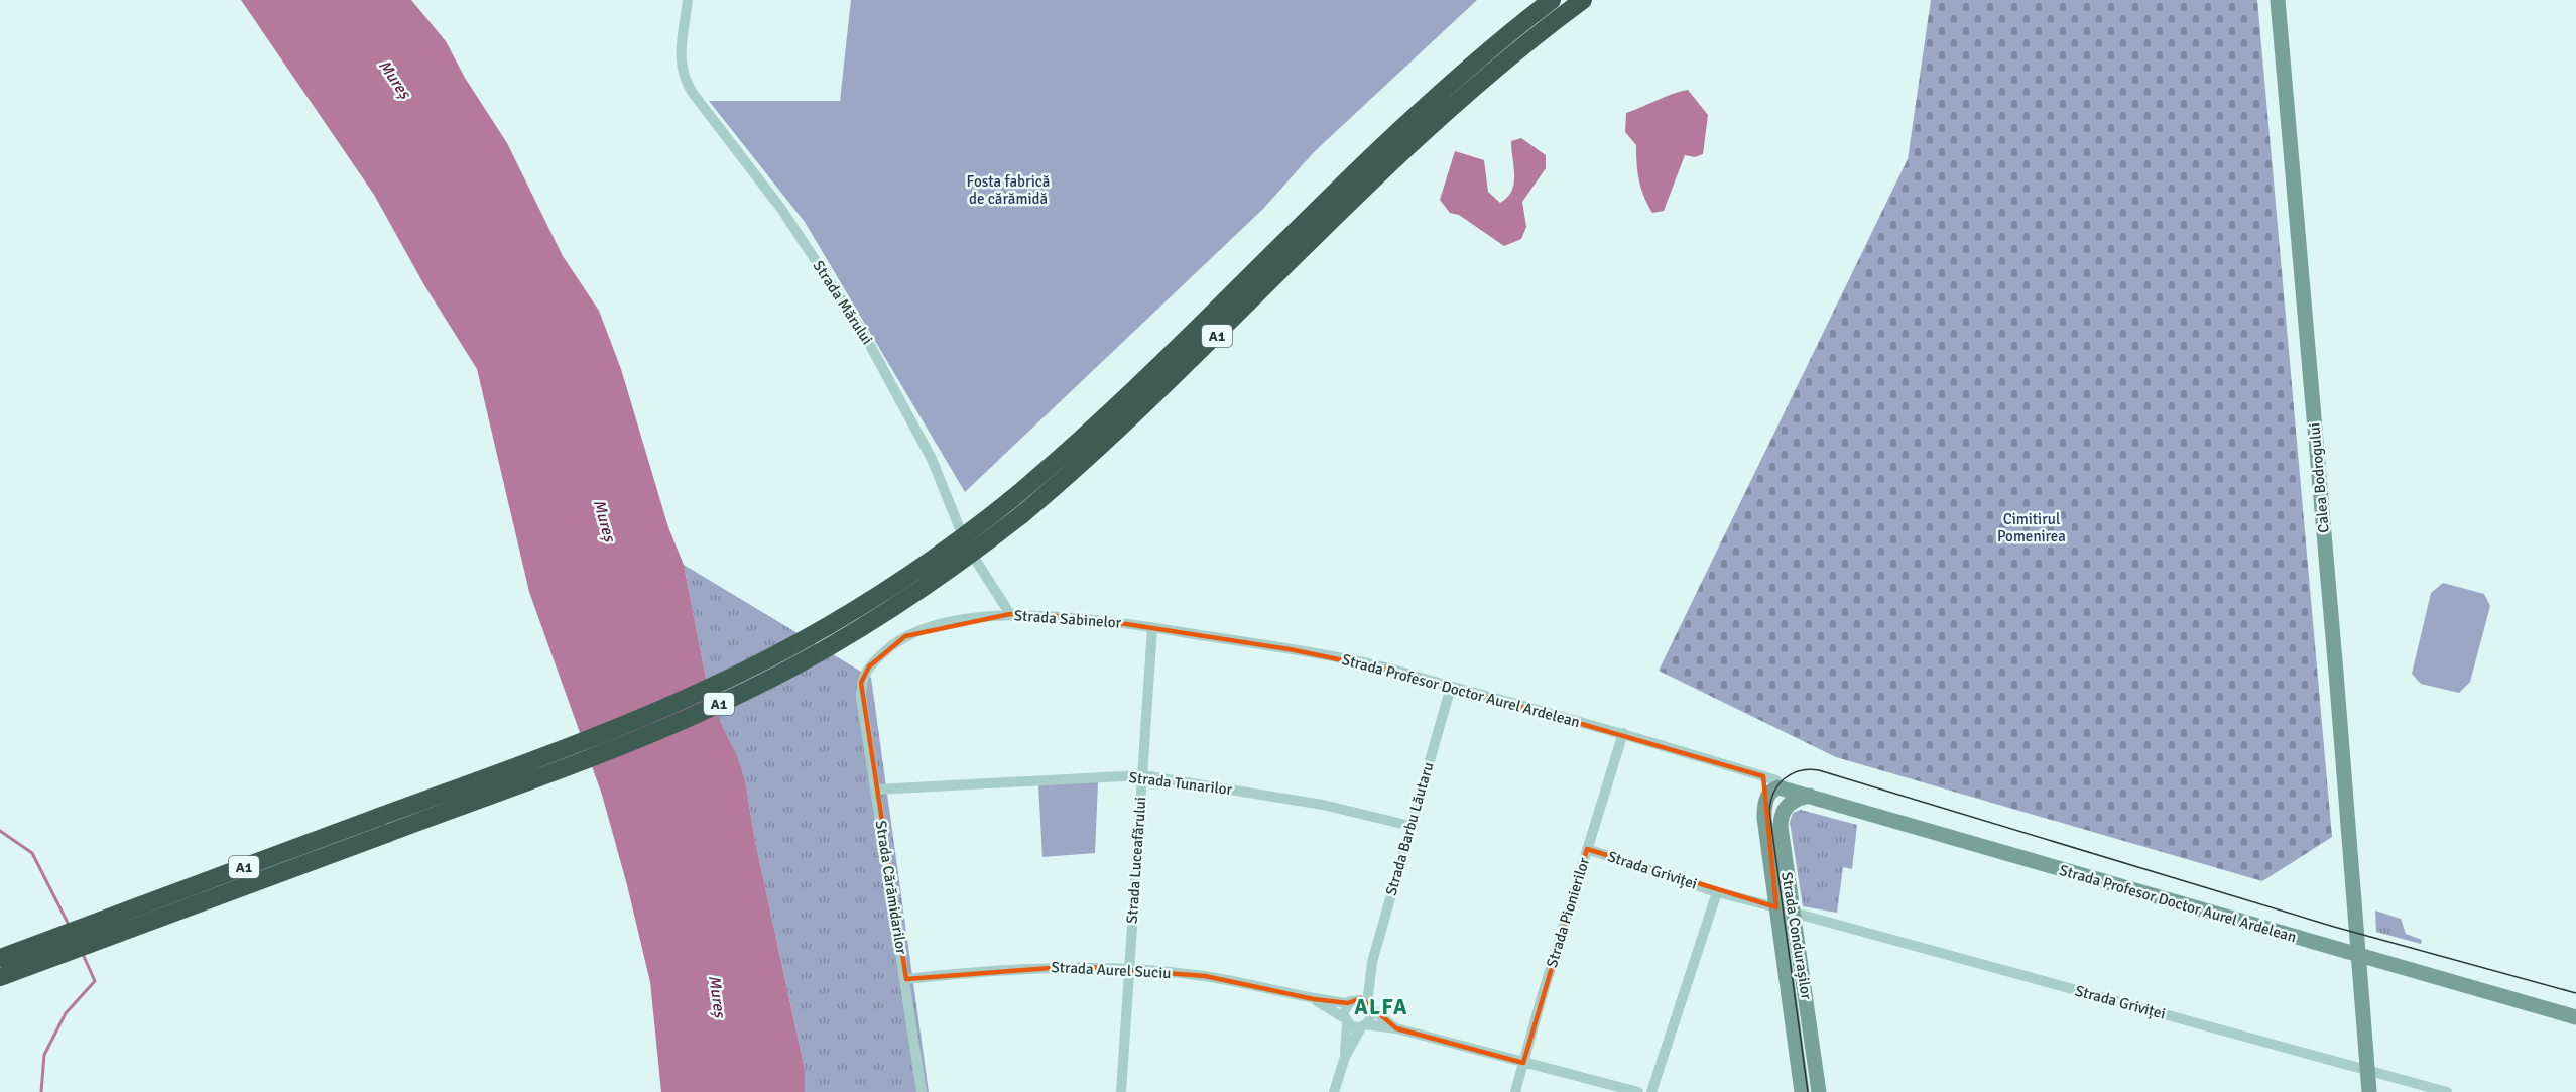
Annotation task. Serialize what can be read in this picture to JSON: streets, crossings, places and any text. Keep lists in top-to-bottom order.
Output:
{
  "streets": {
    "highway": ["A1"],
    "main road": ["Calea Bodrogului", "Strada Profesor Doctor Aurel Ardelean", "Strada Condurașilor"],
    "street": [
      "Strada Mărului",
      "Strada Sabinelor",
      "Strada Tunarilor",
      "Strada Barbu Lăutaru",
      "Strada Luceafărului",
      "Strada Griviței",
      "Strada Cărămidarilor",
      "Strada Pionierilor",
      "Strada Aurel Suciu"
    ]
  },
  "crossings": [
    ["Strada Mărului", "Strada Sabinelor"],
    ["Calea Bodrogului", "Strada Profesor Doctor Aurel Ardelean"],
    ["Calea Bodrogului", "Strada Griviței"],
    ["Strada Sabinelor", "Strada Profesor Doctor Aurel Ardelean"],
    ["Strada Sabinelor", "Strada Luceafărului"],
    ["Strada Sabinelor", "Strada Cărămidarilor"],
    ["Strada Profesor Doctor Aurel Ardelean", "Strada Barbu Lăutaru"],
    ["Strada Profesor Doctor Aurel Ardelean", "Strada Luceafărului"],
    ["Strada Profesor Doctor Aurel Ardelean", "Strada Pionierilor"],
    ["Strada Profesor Doctor Aurel Ardelean", "Strada Condurașilor"],
    ["Strada Tunarilor", "Strada Barbu Lăutaru"],
    ["Strada Tunarilor", "Strada Luceafărului"],
    ["Strada Tunarilor", "Strada Cărămidarilor"],
    ["Strada Barbu Lăutaru", "Strada Aurel Suciu"],
    ["Strada Luceafărului", "Strada Aurel Suciu"],
    ["Strada Griviței", "Strada Pionierilor"],
    ["Strada Griviței", "Strada Condurașilor"],
    ["Strada Cărămidarilor", "Strada Aurel Suciu"]
  ],
  "districts": ["ALFA"],
  "water": ["Mureș"],
  "parks": ["Fosta fabrică de cărămidă", "Cimitirul Pomenirea"]
}
